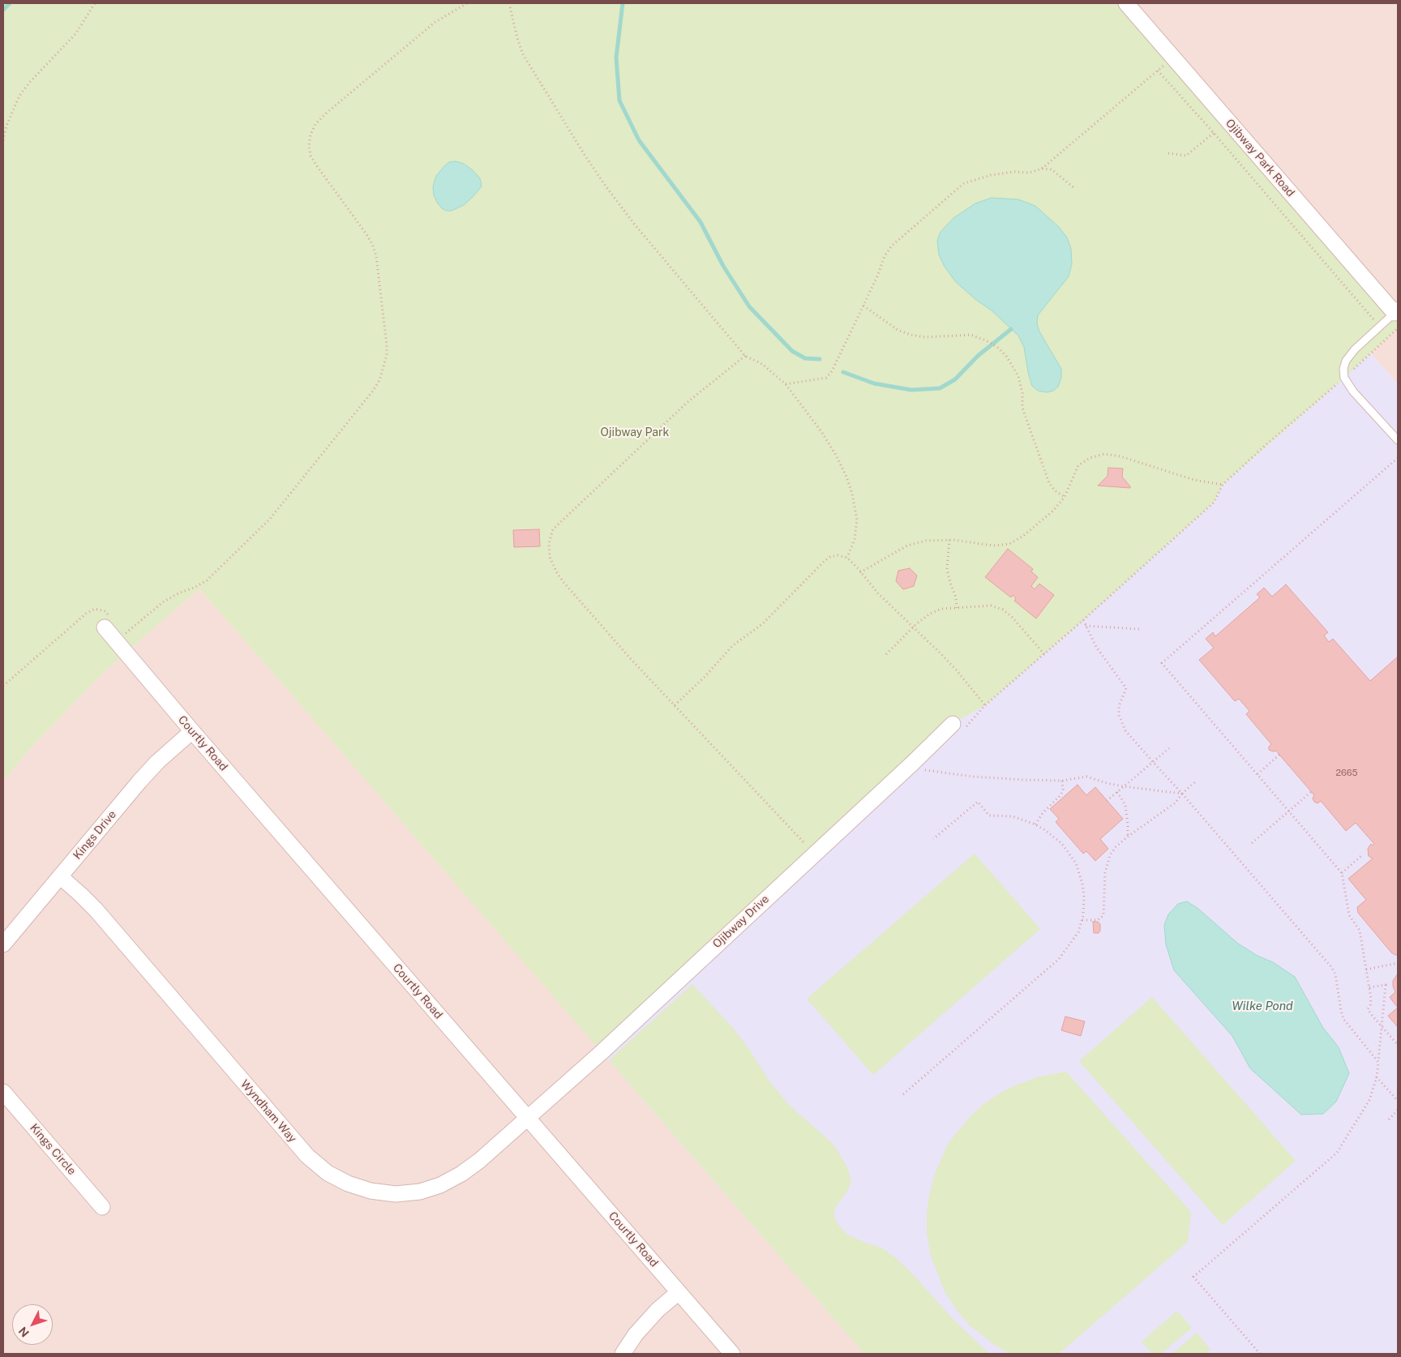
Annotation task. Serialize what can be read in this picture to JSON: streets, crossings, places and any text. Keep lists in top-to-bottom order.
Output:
{
  "streets": {
    "street": [
      "Ojibway Park Road",
      "Courtly Road",
      "Kings Drive",
      "Ojibway Drive",
      "Wyndham Way",
      "Kings Circle"
    ]
  },
  "crossings": [
    ["Courtly Road", "Kings Drive"],
    ["Courtly Road", "Ojibway Drive"],
    ["Courtly Road", "Wyndham Way"],
    ["Kings Drive", "Wyndham Way"],
    ["Ojibway Drive", "Wyndham Way"]
  ],
  "water": ["Wilke Pond"],
  "parks": ["Ojibway Park"],
  "house_numbers": ["2665"],
  "north": "bottom left"
}
